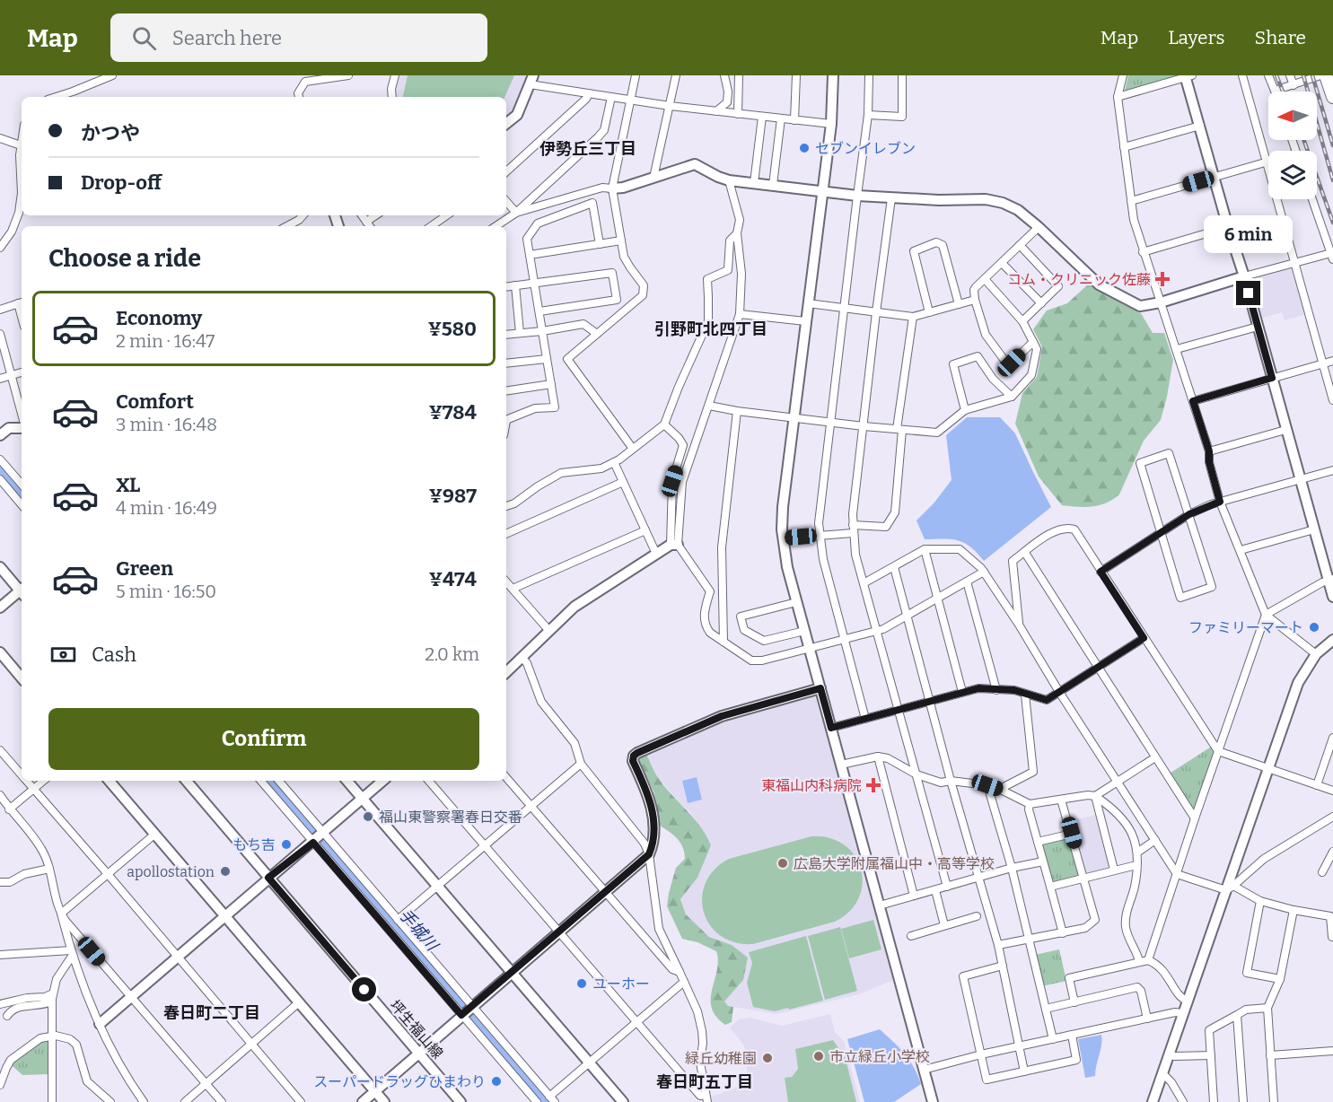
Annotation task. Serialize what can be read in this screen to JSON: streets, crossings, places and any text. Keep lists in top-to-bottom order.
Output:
{
  "streets": {
    "street": ["坪生福山線"]
  },
  "districts": [
    "伊勢丘三丁目",
    "引野町北四丁目",
    "春日町二丁目",
    "春日町五丁目"
  ],
  "water": ["手城川"],
  "places": {
    "other": [
      "セブンイレブン",
      "ファミリーマート",
      "福山東警察署春日交番",
      "もち吉",
      "広島大学附属福山中・高等学校",
      "apollostation",
      "ユーホー",
      "市立緑丘小学校",
      "緑丘幼稚園",
      "スーパードラッグひまわり"
    ],
    "health": ["コム・クリニック佐藤", "東福山内科病院"]
  },
  "north": "left",
  "page": {
    "header": "Map",
    "search": "Search here",
    "nav": ["Map", "Layers", "Share"],
    "banner": ["かつや", "Drop-off"],
    "bubble": "6 min",
    "heading": "Choose a ride",
    "list": [
      {
        "name": "Economy",
        "note": "2 min · 16:47",
        "value": "¥580"
      },
      {
        "name": "Comfort",
        "note": "3 min · 16:48",
        "value": "¥784"
      },
      {
        "name": "XL",
        "note": "4 min · 16:49",
        "value": "¥987"
      },
      {
        "name": "Green",
        "note": "5 min · 16:50",
        "value": "¥474"
      }
    ],
    "pay": ["Cash", "2.0 km"],
    "buttons": "Confirm"
  }
}
